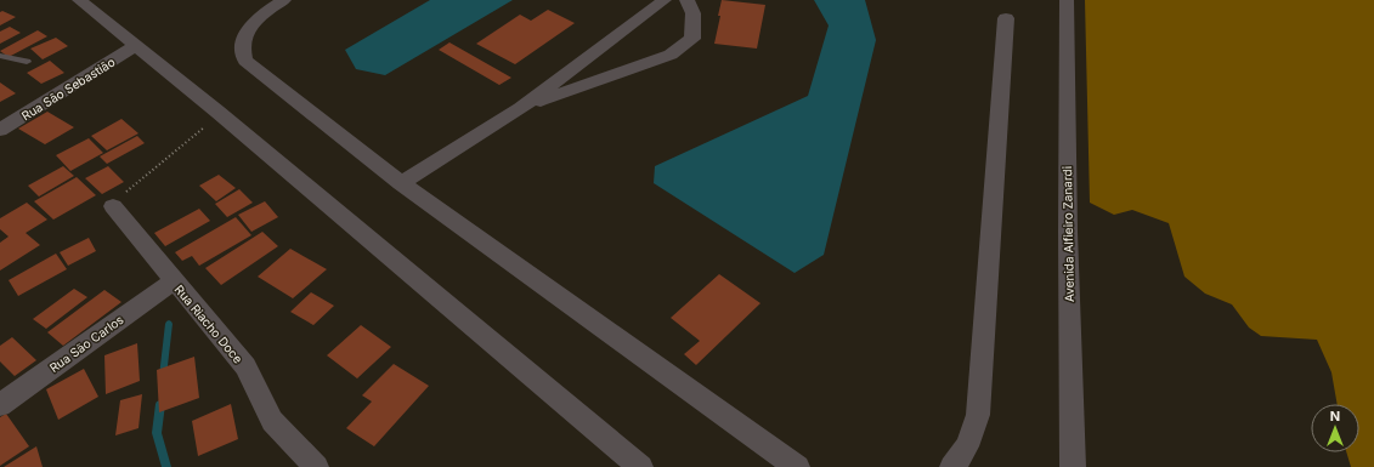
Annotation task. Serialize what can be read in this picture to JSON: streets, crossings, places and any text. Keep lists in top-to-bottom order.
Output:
{
  "streets": {
    "street": [
      "Rua São Sebastião",
      "Avenida Alfieiro Zanardi",
      "Rua Riacho Doce",
      "Rua São Carlos"
    ]
  },
  "crossings": [
    ["Rua Riacho Doce", "Rua São Carlos"]
  ],
  "north": "top"
}
